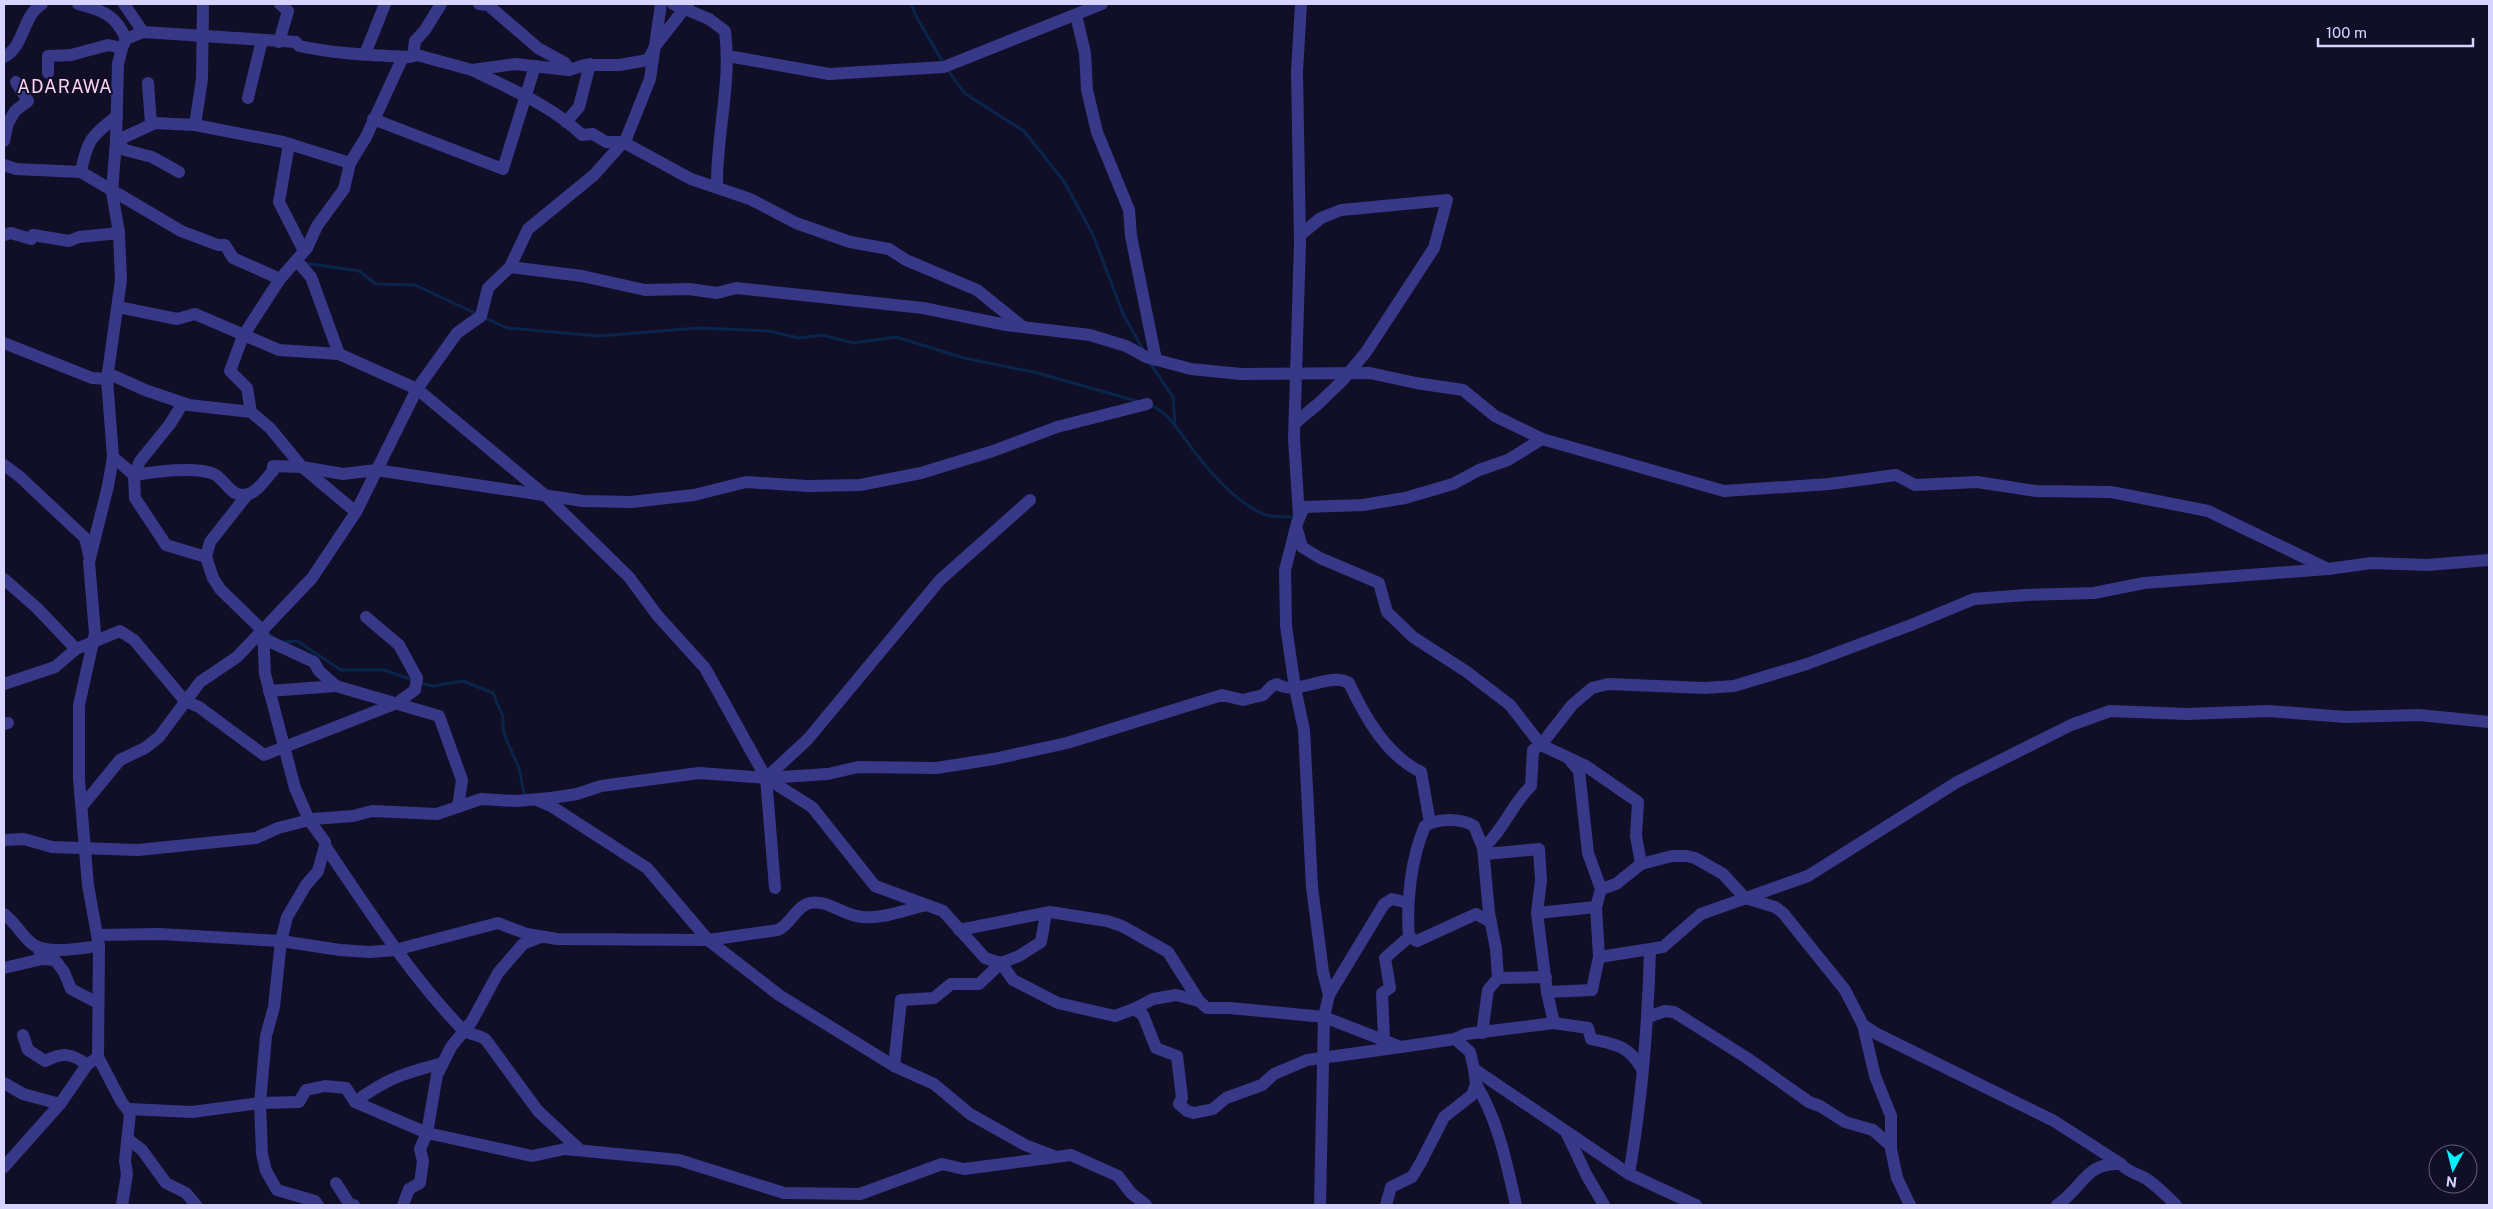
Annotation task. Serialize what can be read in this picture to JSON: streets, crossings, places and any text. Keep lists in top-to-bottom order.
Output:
{
  "districts": ["ADARAWA"],
  "scale_bar": "100 m",
  "north": "bottom"
}
